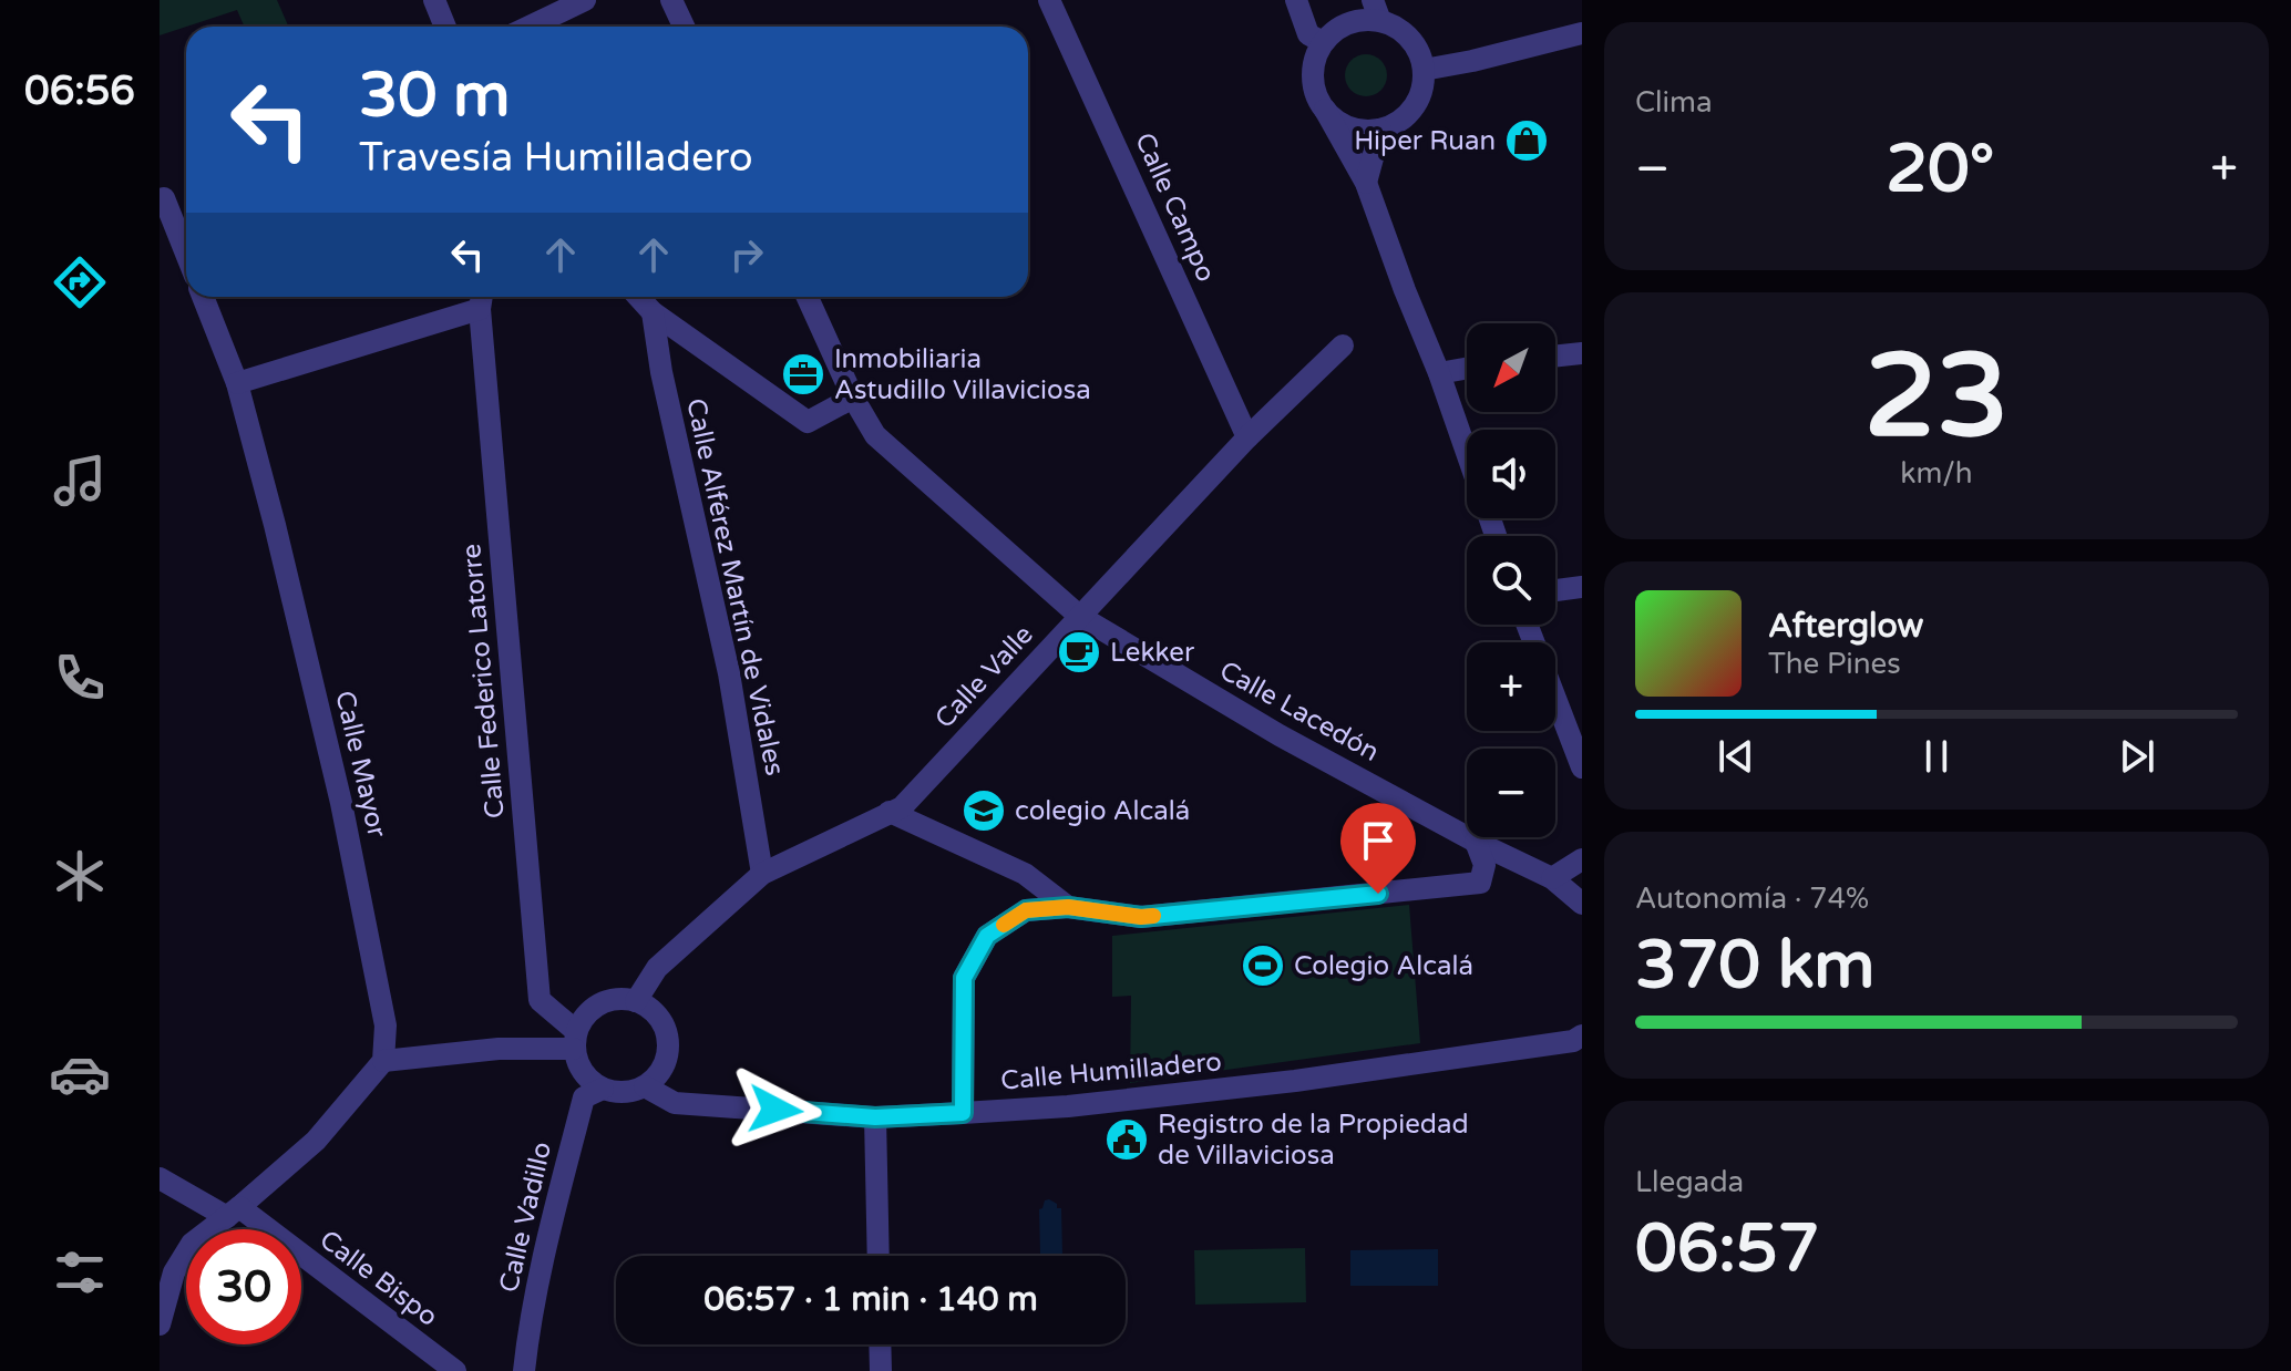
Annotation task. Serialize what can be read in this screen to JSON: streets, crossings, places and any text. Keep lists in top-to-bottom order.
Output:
{
  "streets": {
    "street": [
      "Calle Campo",
      "Calle Alférez Martín de Vidales",
      "Calle Valle",
      "Calle Federico Latorre",
      "Calle Lacedón",
      "Calle Mayor",
      "Calle Humilladero",
      "Calle Vadillo",
      "Calle Bispo"
    ]
  },
  "crossings": [
    ["Calle Campo", "Calle Valle"],
    ["Calle Alférez Martín de Vidales", "Calle Valle"],
    ["Calle Valle", "Calle Federico Latorre"],
    ["Calle Valle", "Calle Lacedón"],
    ["Calle Valle", "Calle Humilladero"],
    ["Calle Valle", "Calle Vadillo"],
    ["Calle Federico Latorre", "Calle Humilladero"],
    ["Calle Federico Latorre", "Calle Vadillo"],
    ["Calle Humilladero", "Calle Vadillo"]
  ],
  "places": {
    "shop": ["Hiper Ruan"],
    "office": ["Inmobiliaria Astudillo Villaviciosa"],
    "cafe": ["Lekker"],
    "school or university": ["colegio Alcalá"],
    "sports": ["Colegio Alcalá"],
    "public building": ["Registro de la Propiedad de Villaviciosa"]
  },
  "north": "bottom left",
  "page": {
    "tabs": "06:56",
    "tile": [
      "Clima",
      ["23", "km/h"],
      ["Autonomía · 74%", "370 km"],
      ["Llegada", "06:57"]
    ],
    "turn": ["30 m", "Travesía Humilladero"],
    "heat": ["−", "20°", "+"],
    "map_buttons": ["+", "−"],
    "song": ["Afterglow", "The Pines"],
    "limit": "30",
    "trip": "06:57 · 1 min · 140 m"
  }
}
